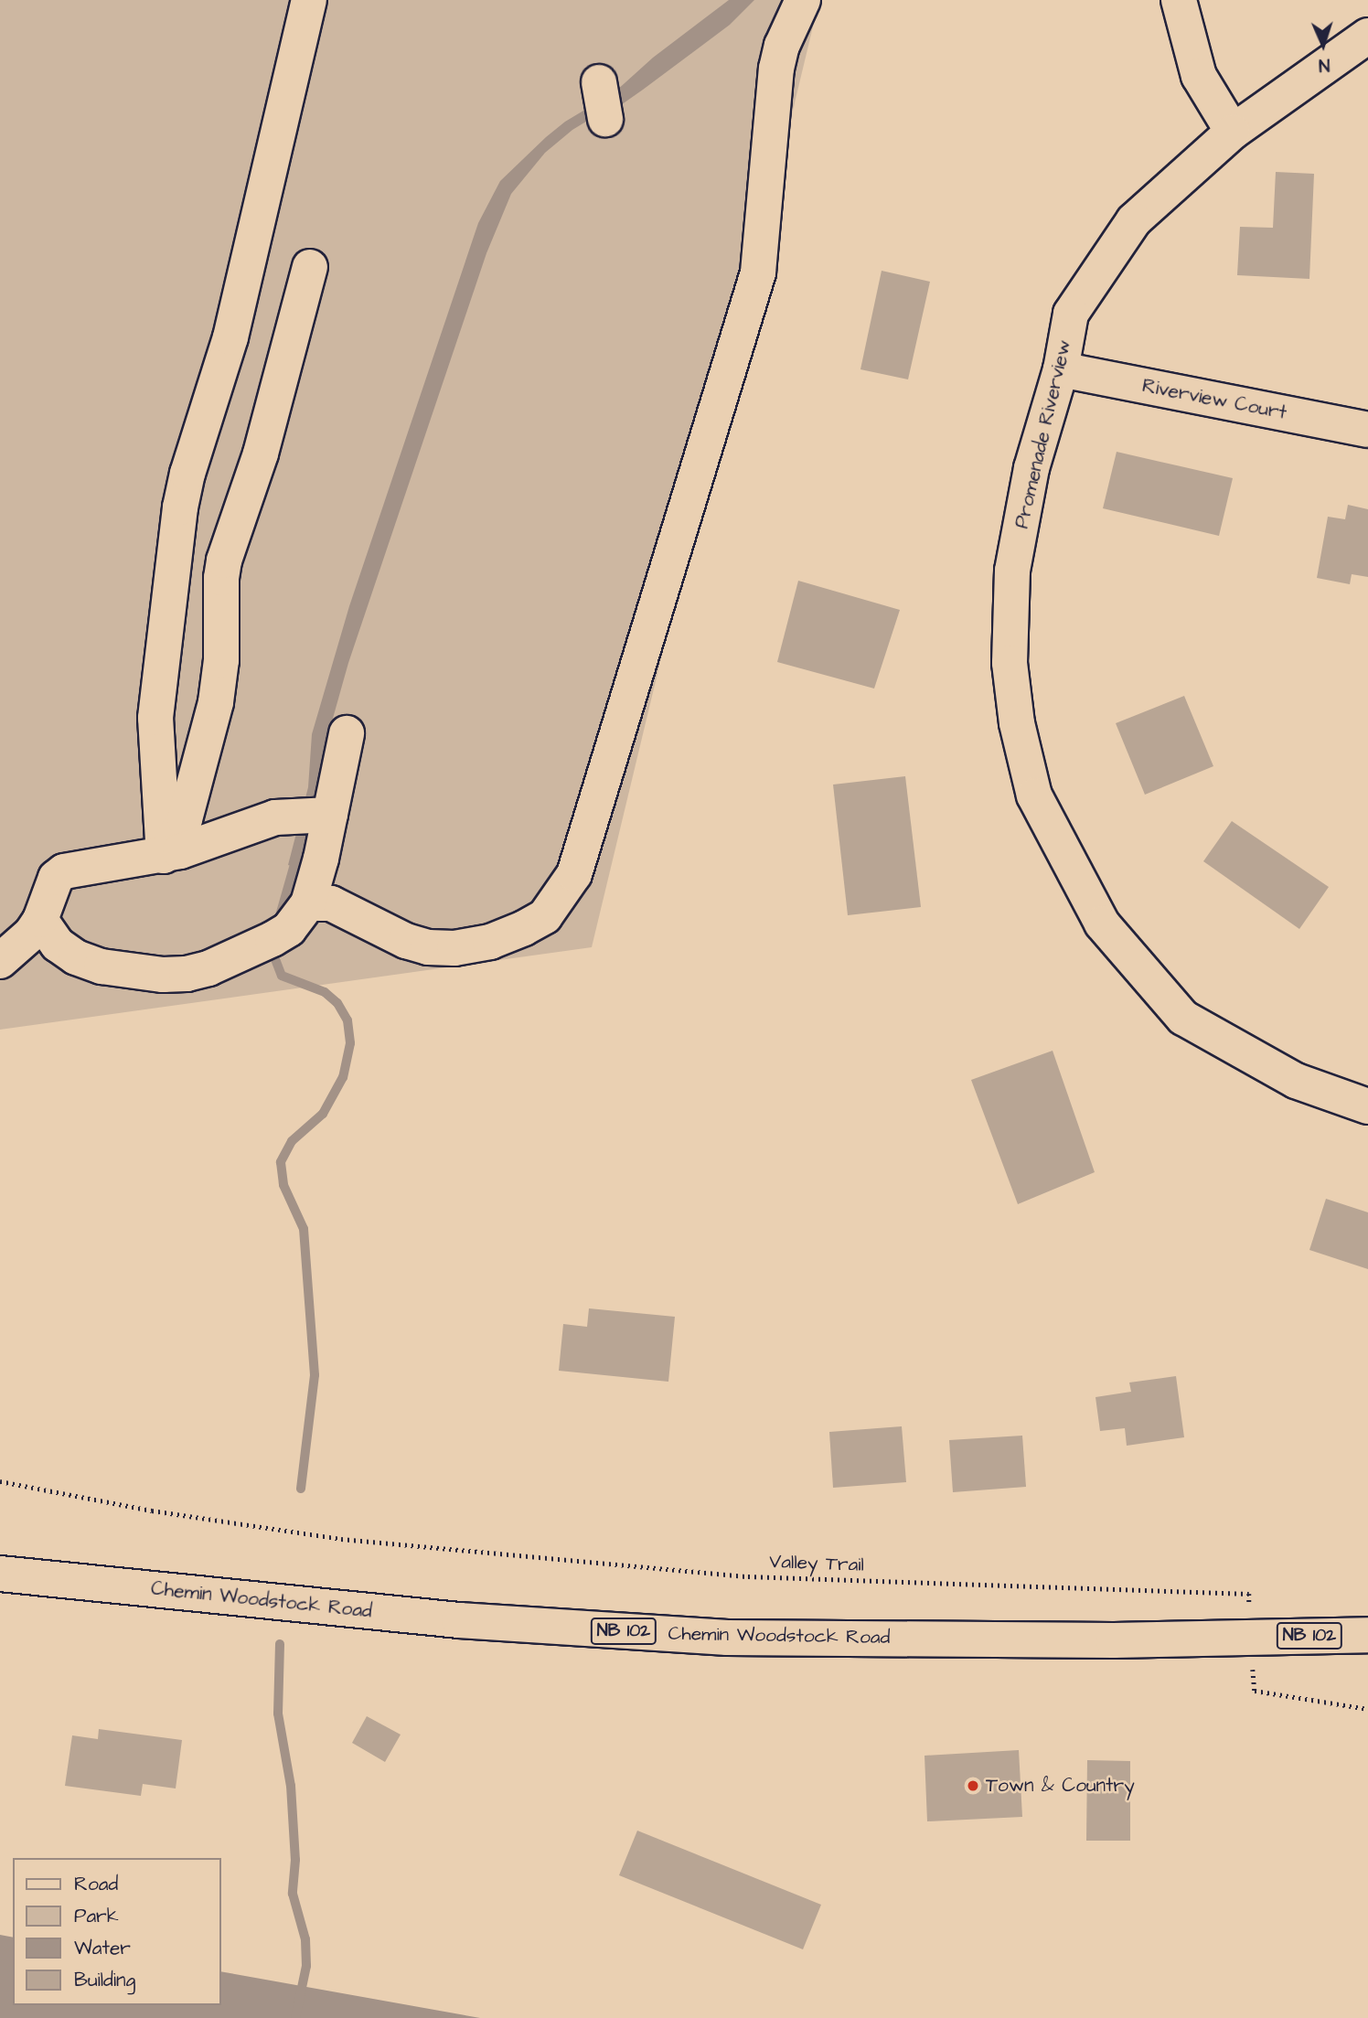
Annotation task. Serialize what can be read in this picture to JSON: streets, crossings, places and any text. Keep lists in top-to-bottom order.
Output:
{
  "streets": {
    "street": [
      "Riverview Court",
      "Promenade Riverview",
      "Chemin Woodstock Road",
      "NB 102"
    ],
    "path": ["Valley Trail"]
  },
  "crossings": [
    ["Riverview Court", "Promenade Riverview"],
    ["Valley Trail", "Chemin Woodstock Road"]
  ],
  "places": ["Town & Country"],
  "legend": [
    "Road",
    "Park",
    "Water",
    "Building"
  ],
  "north": "bottom"
}
